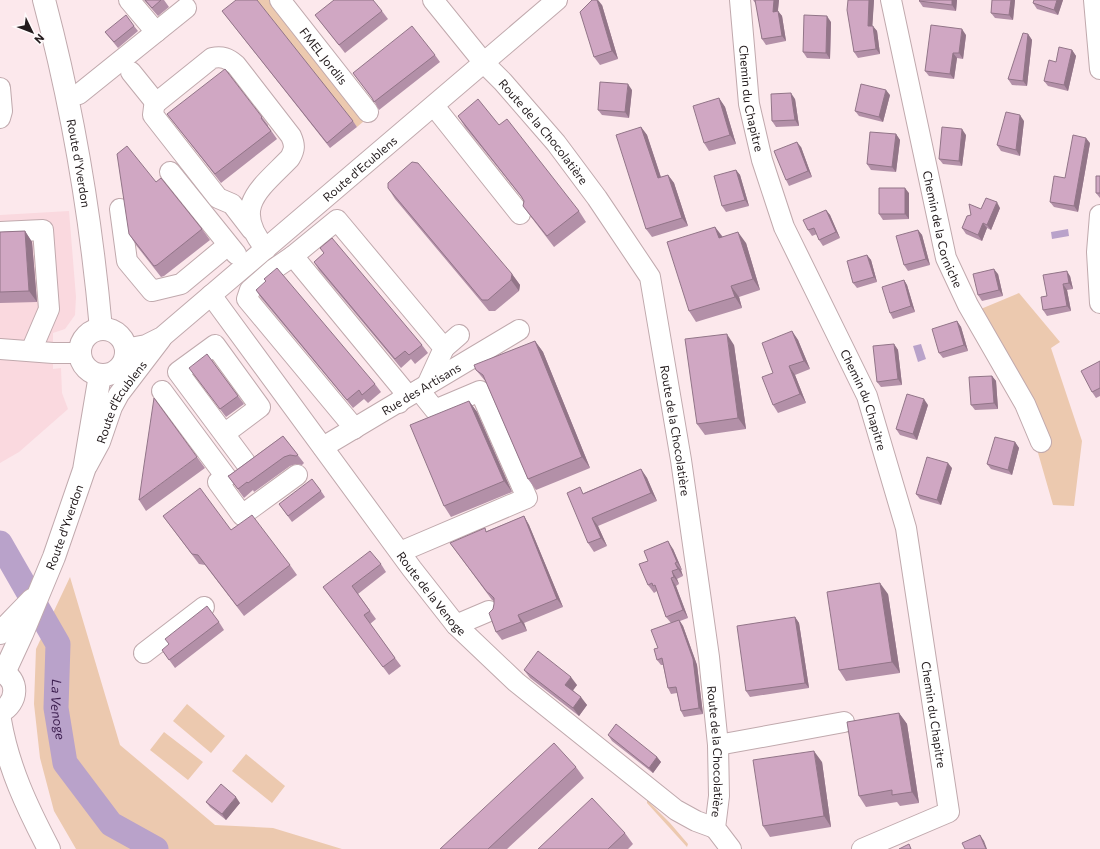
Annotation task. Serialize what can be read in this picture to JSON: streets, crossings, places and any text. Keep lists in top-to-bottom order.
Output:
{
  "streets": {
    "main road": ["Route d'Yverdon"],
    "street": [
      "FMEL Jordils",
      "Chemin du Chapitre",
      "Route de la Chocolatière",
      "Route d'Ecublens",
      "Chemin de la Corniche",
      "Rue des Artisans",
      "Route de la Venoge"
    ]
  },
  "crossings": [
    ["Route de la Chocolatière", "Route d'Ecublens"],
    ["Route de la Chocolatière", "Route de la Venoge"],
    ["Route d'Yverdon", "Route d'Ecublens"],
    ["Route d'Ecublens", "Route de la Venoge"],
    ["Rue des Artisans", "Route de la Venoge"]
  ],
  "water": ["La Venoge"],
  "north": "bottom right"
}
